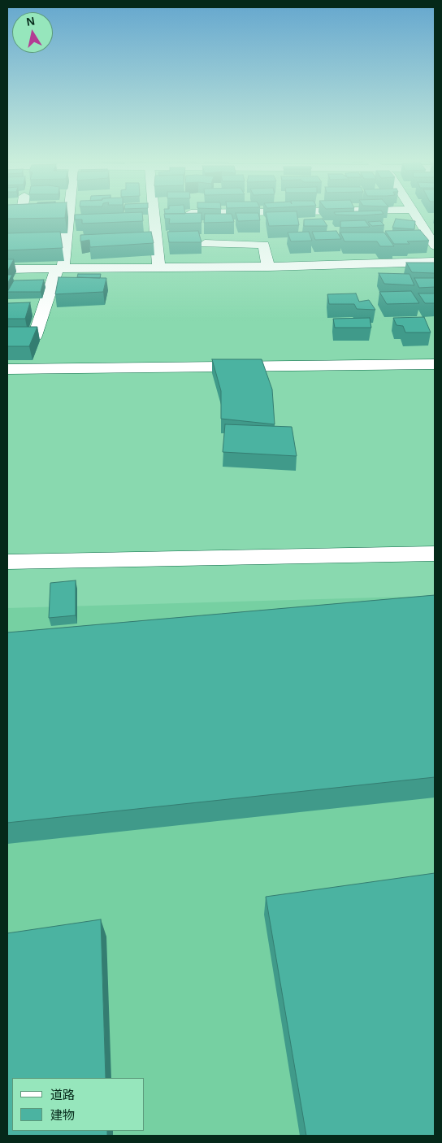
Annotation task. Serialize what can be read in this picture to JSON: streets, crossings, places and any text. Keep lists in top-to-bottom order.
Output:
{
  "legend": ["道路", "建物"],
  "north": "top"
}
